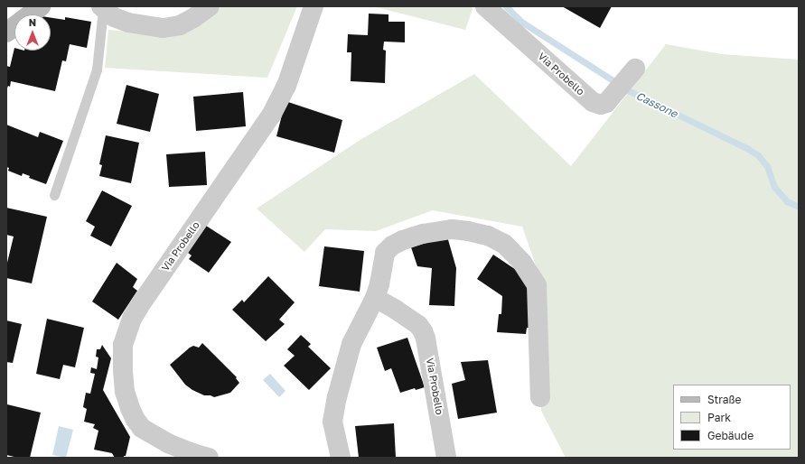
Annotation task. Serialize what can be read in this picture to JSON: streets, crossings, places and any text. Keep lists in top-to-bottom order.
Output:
{
  "streets": {
    "street": ["Via Probello"]
  },
  "water": ["Cassone"],
  "legend": ["Straße", "Park", "Gebäude"],
  "north": "top"
}
